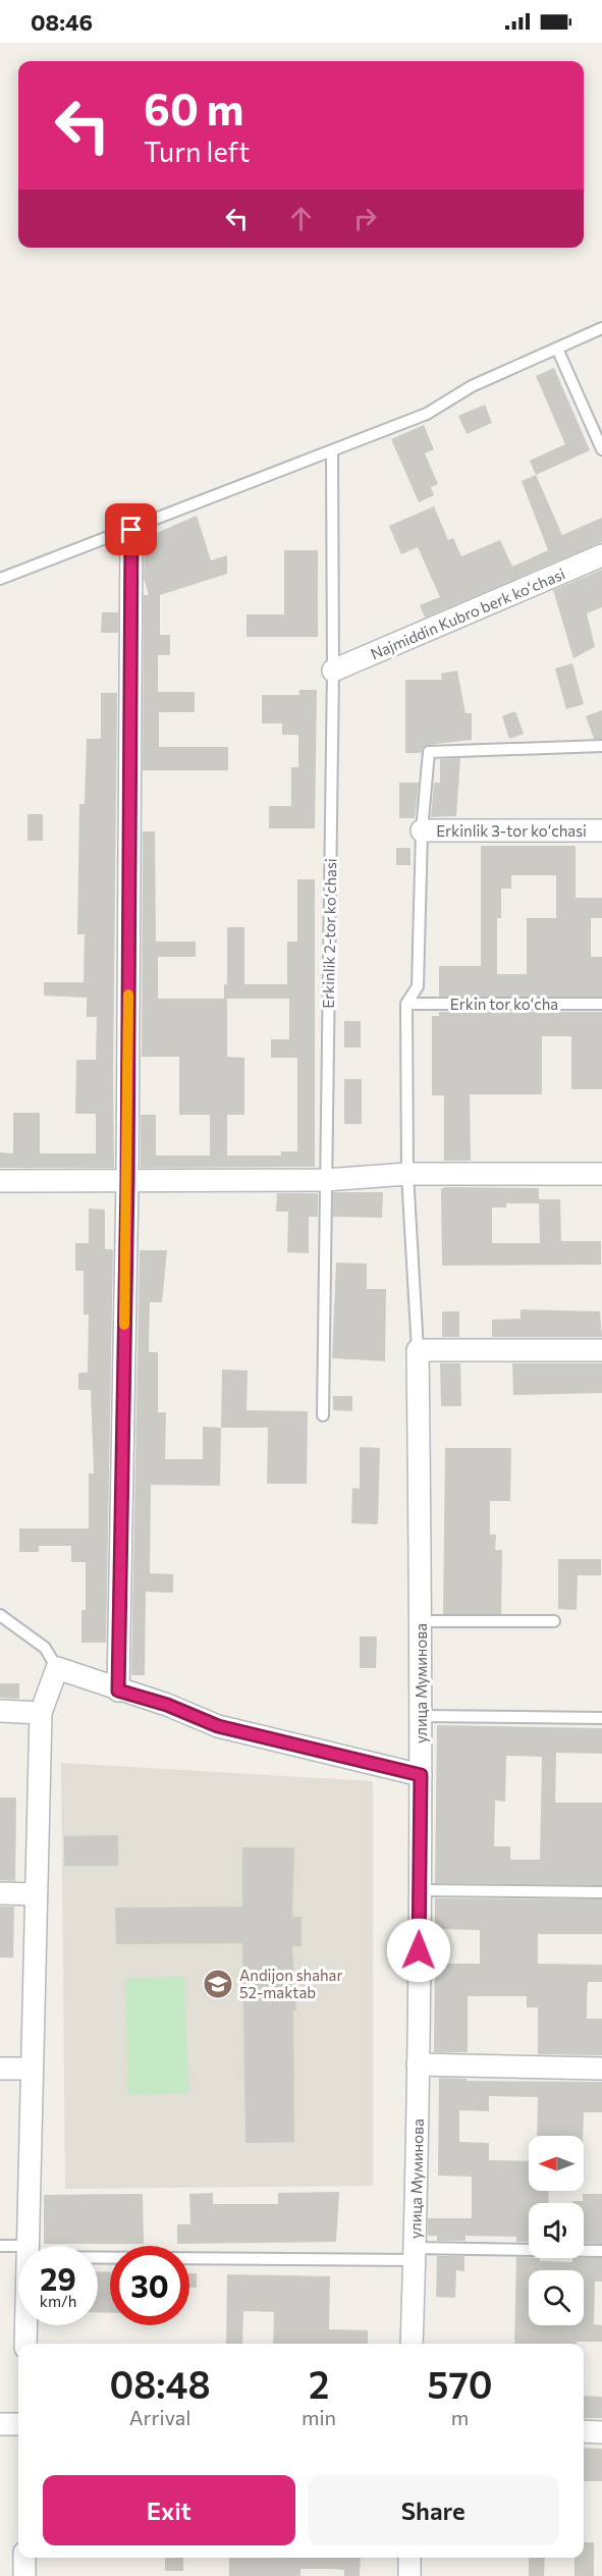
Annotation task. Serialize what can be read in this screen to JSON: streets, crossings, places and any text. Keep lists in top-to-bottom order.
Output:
{
  "streets": {
    "street": ["Najmiddin Kubro berk koʻchasi", "Erkinlik 3-tor koʻchasi", "улица Муминова"],
    "lane": ["Erkinlik 2-tor koʻchasi", "Erkin tor koʻcha"]
  },
  "crossings": [
    ["Najmiddin Kubro berk koʻchasi", "Erkinlik 2-tor koʻchasi"]
  ],
  "places": {
    "school or university": ["Andijon shahar 52-maktab"]
  },
  "north": "left",
  "page": {
    "status": "08:46",
    "turn": ["60 m", "Turn left"],
    "speed": "29 km/h",
    "limit": "30",
    "eta": [
      "08:48",
      "Arrival",
      "2",
      "min",
      "570",
      "m"
    ],
    "buttons": ["Exit", "Share"]
  }
}
